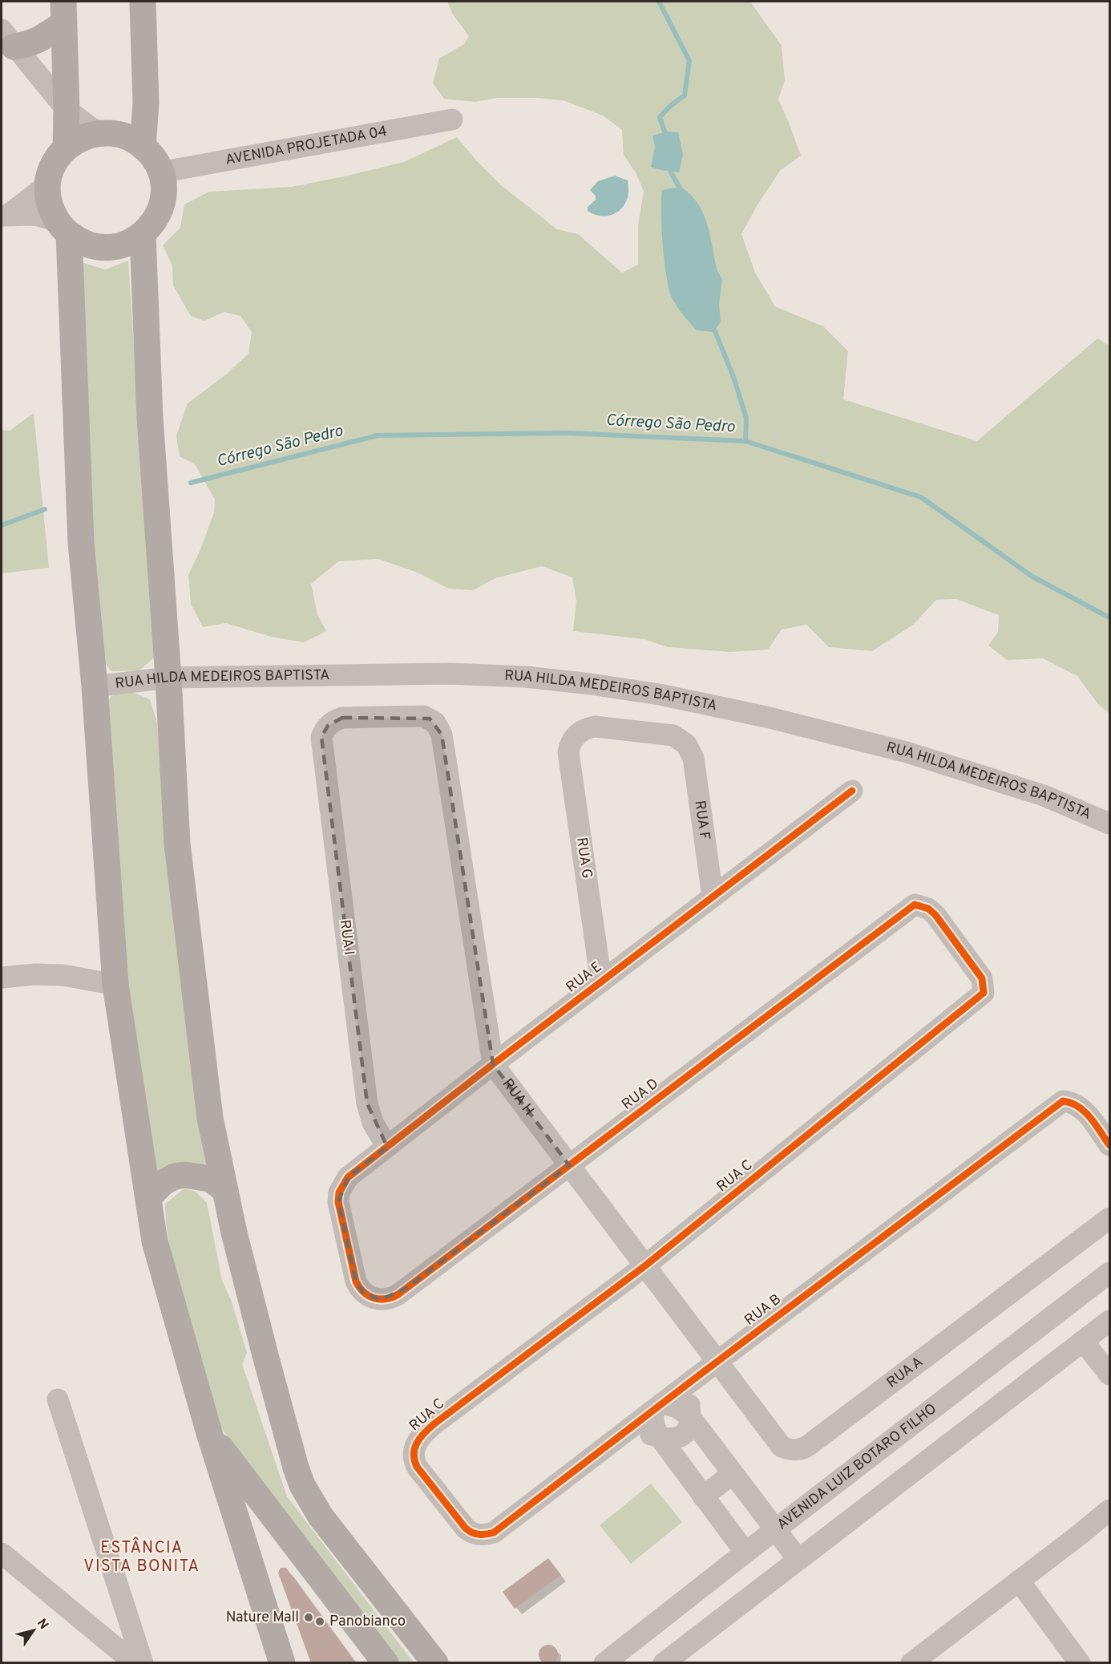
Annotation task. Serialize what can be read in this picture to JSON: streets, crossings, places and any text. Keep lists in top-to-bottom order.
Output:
{
  "streets": {
    "street": [
      "AVENIDA PROJETADA 04",
      "RUA HILDA MEDEIROS BAPTISTA",
      "RUA F",
      "RUA G",
      "RUA I",
      "RUA E",
      "RUA D",
      "RUA H",
      "RUA C",
      "RUA B",
      "RUA A",
      "AVENIDA LUIZ BOTARO FILHO"
    ]
  },
  "crossings": [
    ["RUA F", "RUA G"],
    ["RUA F", "RUA E"],
    ["RUA G", "RUA E"],
    ["RUA I", "RUA E"],
    ["RUA I", "RUA H"],
    ["RUA E", "RUA D"],
    ["RUA E", "RUA H"],
    ["RUA D", "RUA H"],
    ["RUA D", "RUA C"],
    ["RUA H", "RUA C"],
    ["RUA H", "RUA B"],
    ["RUA H", "RUA A"],
    ["RUA C", "RUA B"],
    ["RUA B", "RUA A"]
  ],
  "districts": ["ESTÂNCIA VISTA BONITA"],
  "water": ["Córrego São Pedro"],
  "places": ["Nature Mall", "Panobianco"],
  "north": "top right"
}
